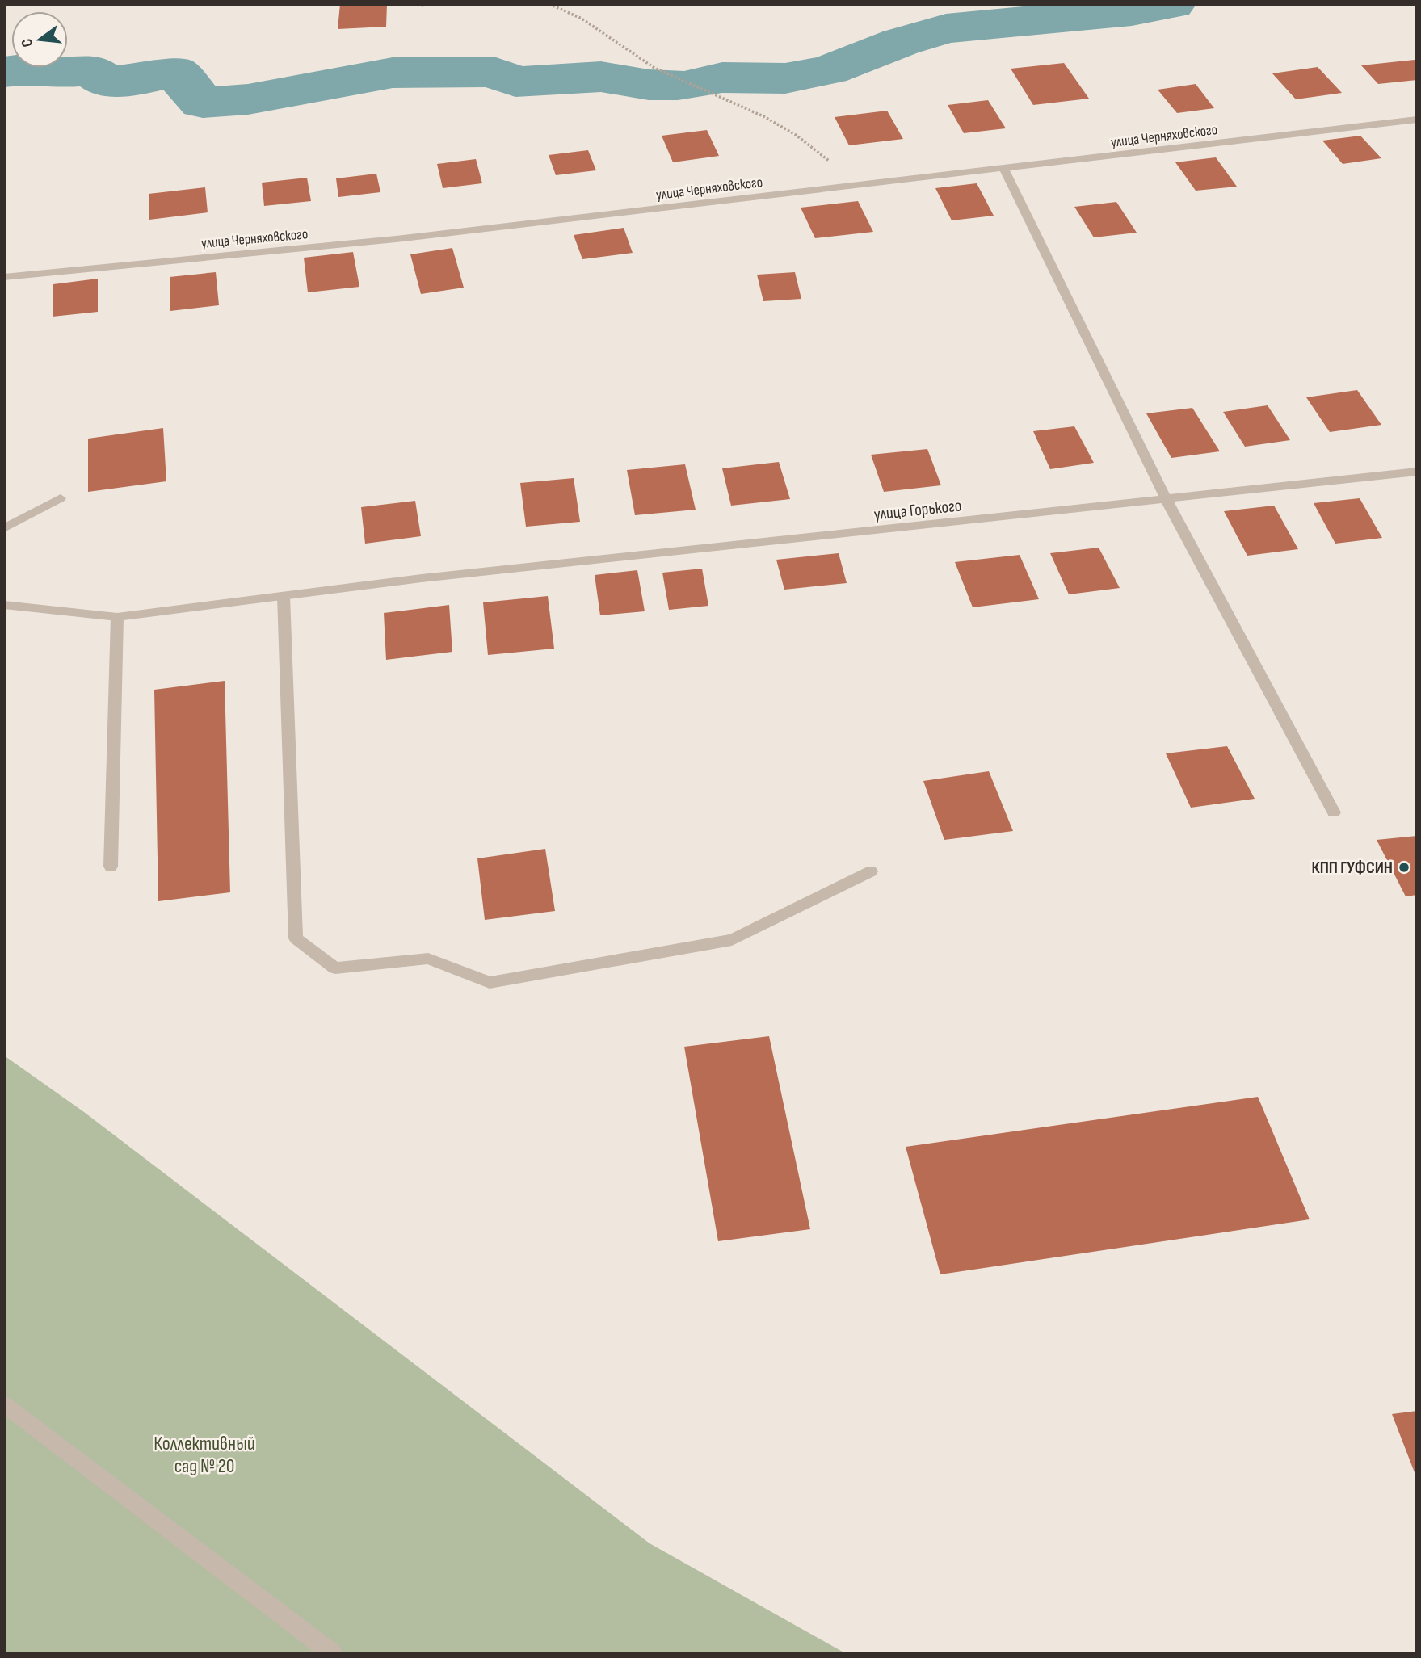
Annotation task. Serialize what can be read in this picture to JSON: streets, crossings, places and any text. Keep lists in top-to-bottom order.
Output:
{
  "streets": {
    "street": ["улица Черняховского", "улица Горького"]
  },
  "parks": ["Коллективный сад № 20"],
  "places": ["КПП ГУФСИН"],
  "north": "left"
}
